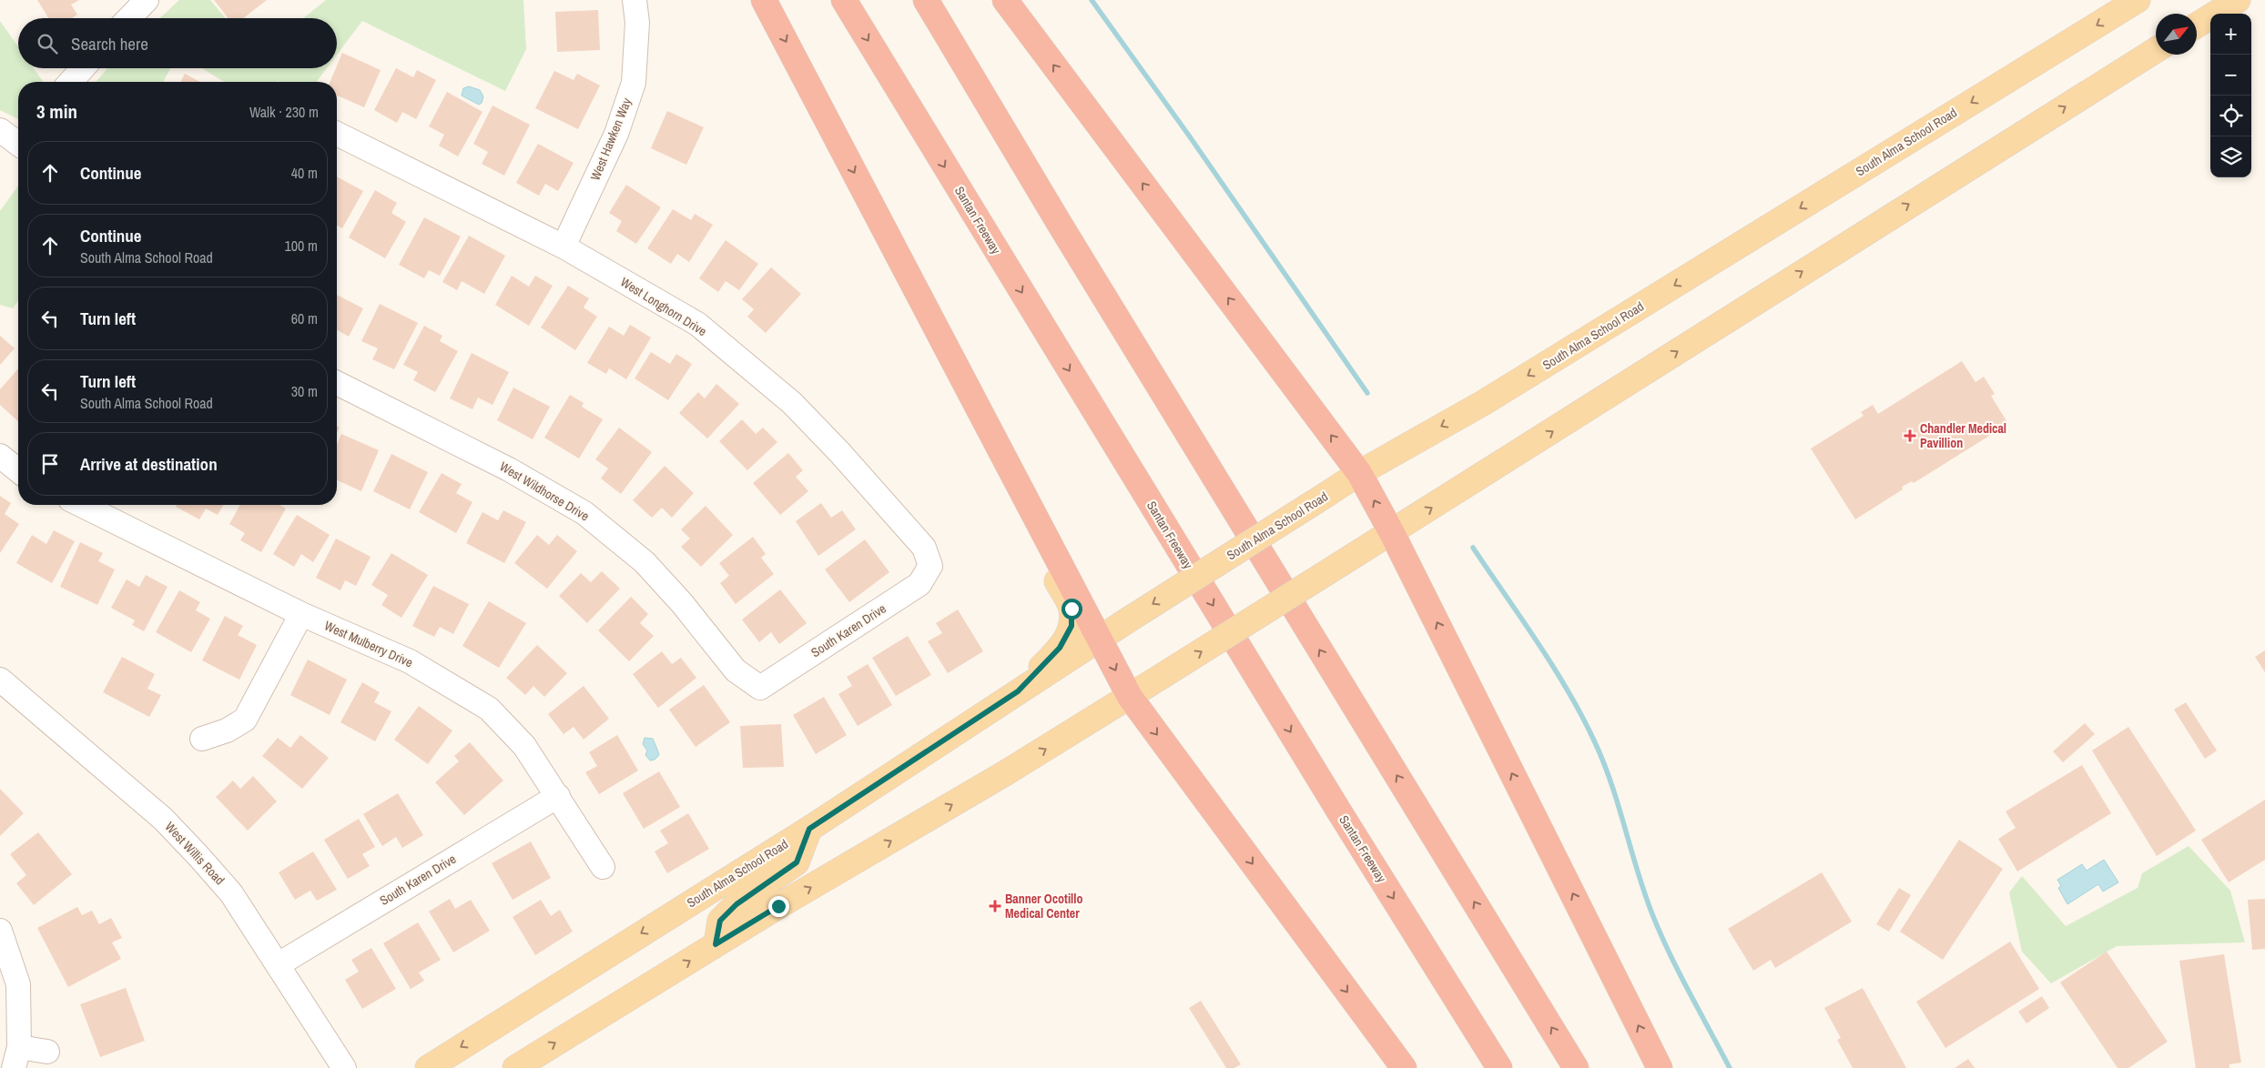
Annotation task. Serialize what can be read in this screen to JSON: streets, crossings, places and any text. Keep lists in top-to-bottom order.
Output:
{
  "streets": {
    "highway": ["Santan Freeway"],
    "main road": ["South Alma School Road"],
    "street": [
      "West Hawken Way",
      "West Longhorn Drive",
      "West Wildhorse Drive",
      "South Karen Drive",
      "West Mulberry Drive",
      "West Willis Road"
    ]
  },
  "crossings": [
    ["West Hawken Way", "West Longhorn Drive"],
    ["West Longhorn Drive", "South Karen Drive"],
    ["West Wildhorse Drive", "South Karen Drive"],
    ["South Karen Drive", "West Mulberry Drive"],
    ["South Karen Drive", "West Willis Road"]
  ],
  "places": {
    "health": ["Chandler Medical Pavillion", "Banner Ocotillo Medical Center"]
  },
  "north": "top right",
  "page": {
    "map_buttons": ["+", "−"],
    "search": "Search here",
    "heading": ["3 min", "Walk · 230 m"],
    "list": [
      ["Continue", "40 m"],
      ["Continue", "South Alma School Road", "100 m"],
      ["Turn left", "60 m"],
      ["Turn left", "South Alma School Road", "30 m"],
      "Arrive at destination"
    ]
  }
}
